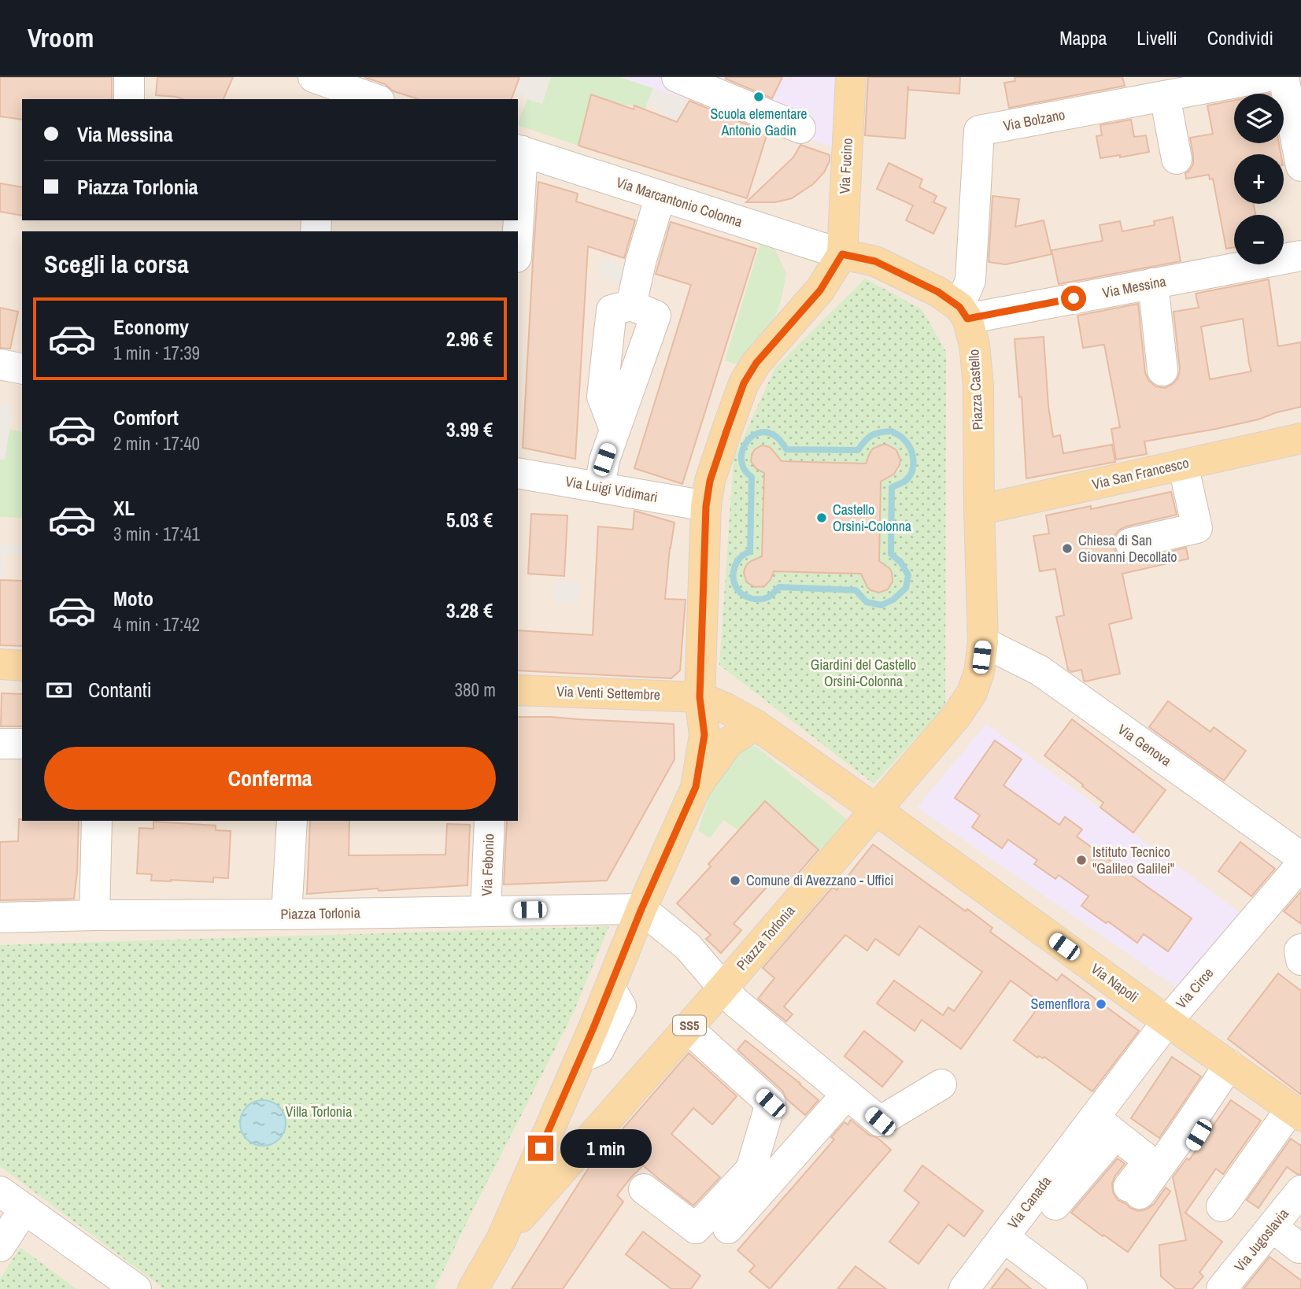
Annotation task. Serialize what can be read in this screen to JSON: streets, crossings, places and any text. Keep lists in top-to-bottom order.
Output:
{
  "streets": {
    "main road": [
      "Via Fucino",
      "Piazza Castello",
      "Via San Francesco",
      "Via Venti Settembre",
      "Piazza Torlonia",
      "Via Napoli",
      "SS5"
    ],
    "street": [
      "Via Bolzano",
      "Via Marcantonio Colonna",
      "Via Messina",
      "Via Luigi Vidimari",
      "Via Genova",
      "Via Febonio",
      "Via Circe",
      "Via Canada",
      "Via Jugoslavia"
    ]
  },
  "crossings": [
    ["Via Bolzano", "Via Messina"],
    ["Via Bolzano", "Piazza Castello"],
    ["Via Fucino", "Via Marcantonio Colonna"],
    ["Via Messina", "Piazza Castello"],
    ["Piazza Castello", "Via San Francesco"],
    ["Piazza Castello", "Via Genova"],
    ["Piazza Castello", "Piazza Torlonia"],
    ["Piazza Castello", "Via Napoli"],
    ["Via Venti Settembre", "Piazza Torlonia"],
    ["Via Febonio", "Piazza Torlonia"],
    ["Piazza Torlonia", "Via Napoli"],
    ["Via Napoli", "Via Circe"],
    ["Via Circe", "Via Canada"]
  ],
  "parks": ["Giardini del Castello Orsini-Colonna", "Villa Torlonia"],
  "places": [
    "Scuola elementare Antonio Gadin",
    "Castello Orsini-Colonna",
    "Chiesa di San Giovanni Decollato",
    "Istituto Tecnico \"Galileo Galilei\"",
    "Comune di Avezzano - Uffici",
    "Semenflora"
  ],
  "page": {
    "header": "Vroom",
    "nav": ["Mappa", "Livelli", "Condividi"],
    "map_buttons": ["+", "−"],
    "banner": ["Via Messina", "Piazza Torlonia"],
    "heading": "Scegli la corsa",
    "list": [
      {
        "name": "Economy",
        "note": "1 min · 17:39",
        "value": "2.96 €"
      },
      {
        "name": "Comfort",
        "note": "2 min · 17:40",
        "value": "3.99 €"
      },
      {
        "name": "XL",
        "note": "3 min · 17:41",
        "value": "5.03 €"
      },
      {
        "name": "Moto",
        "note": "4 min · 17:42",
        "value": "3.28 €"
      }
    ],
    "pay": ["Contanti", "380 m"],
    "buttons": "Conferma",
    "bubble": "1 min"
  }
}
